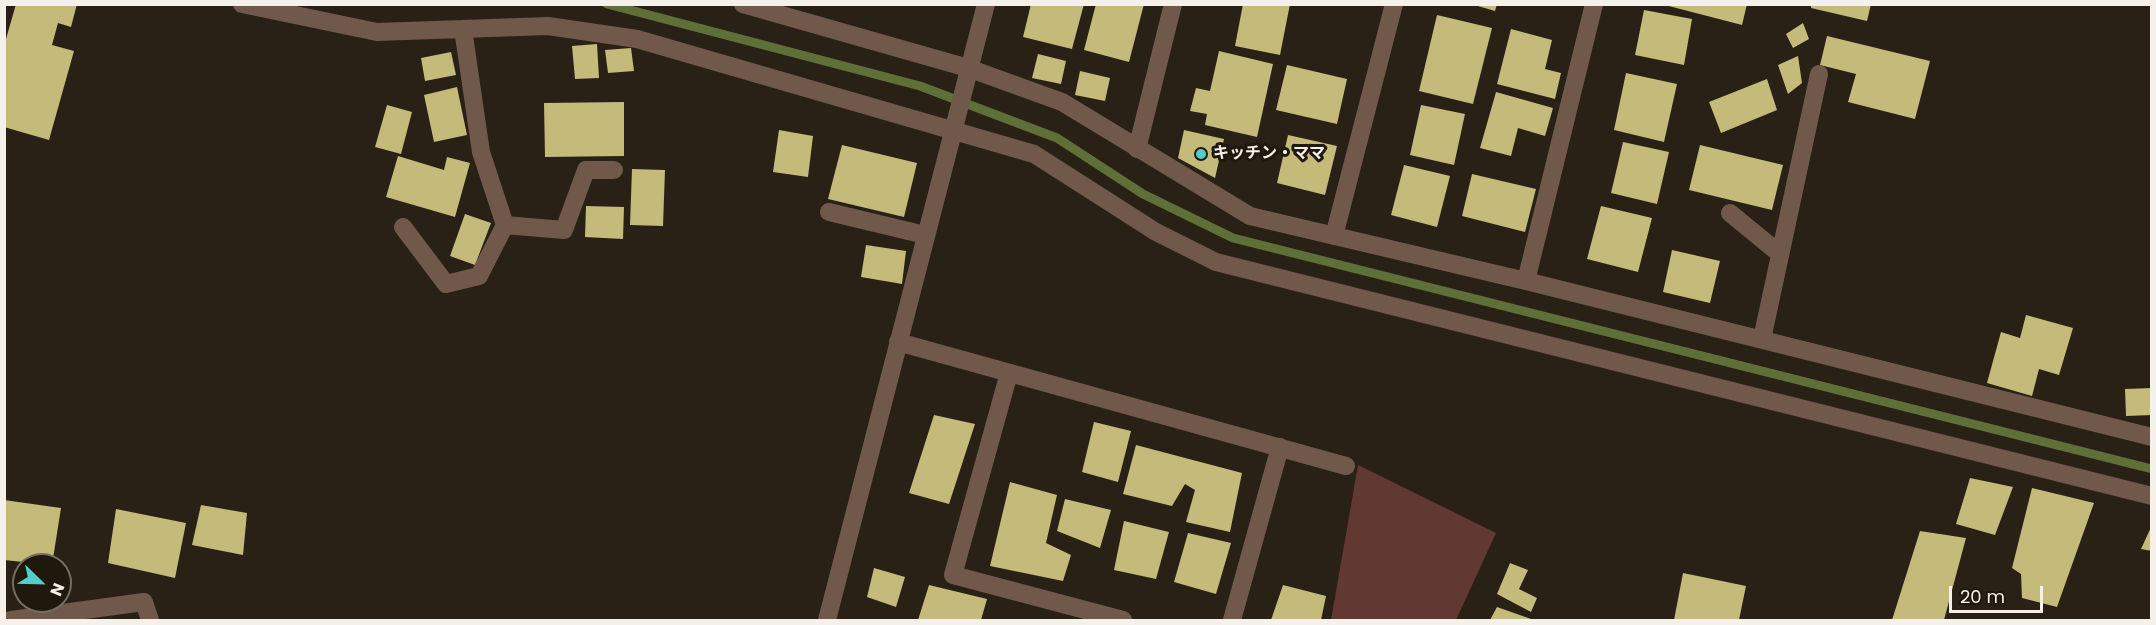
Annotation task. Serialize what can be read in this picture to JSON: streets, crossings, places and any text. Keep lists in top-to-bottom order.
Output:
{
  "places": ["キッチン・ママ"],
  "scale_bar": "20 m",
  "north": "bottom right"
}
